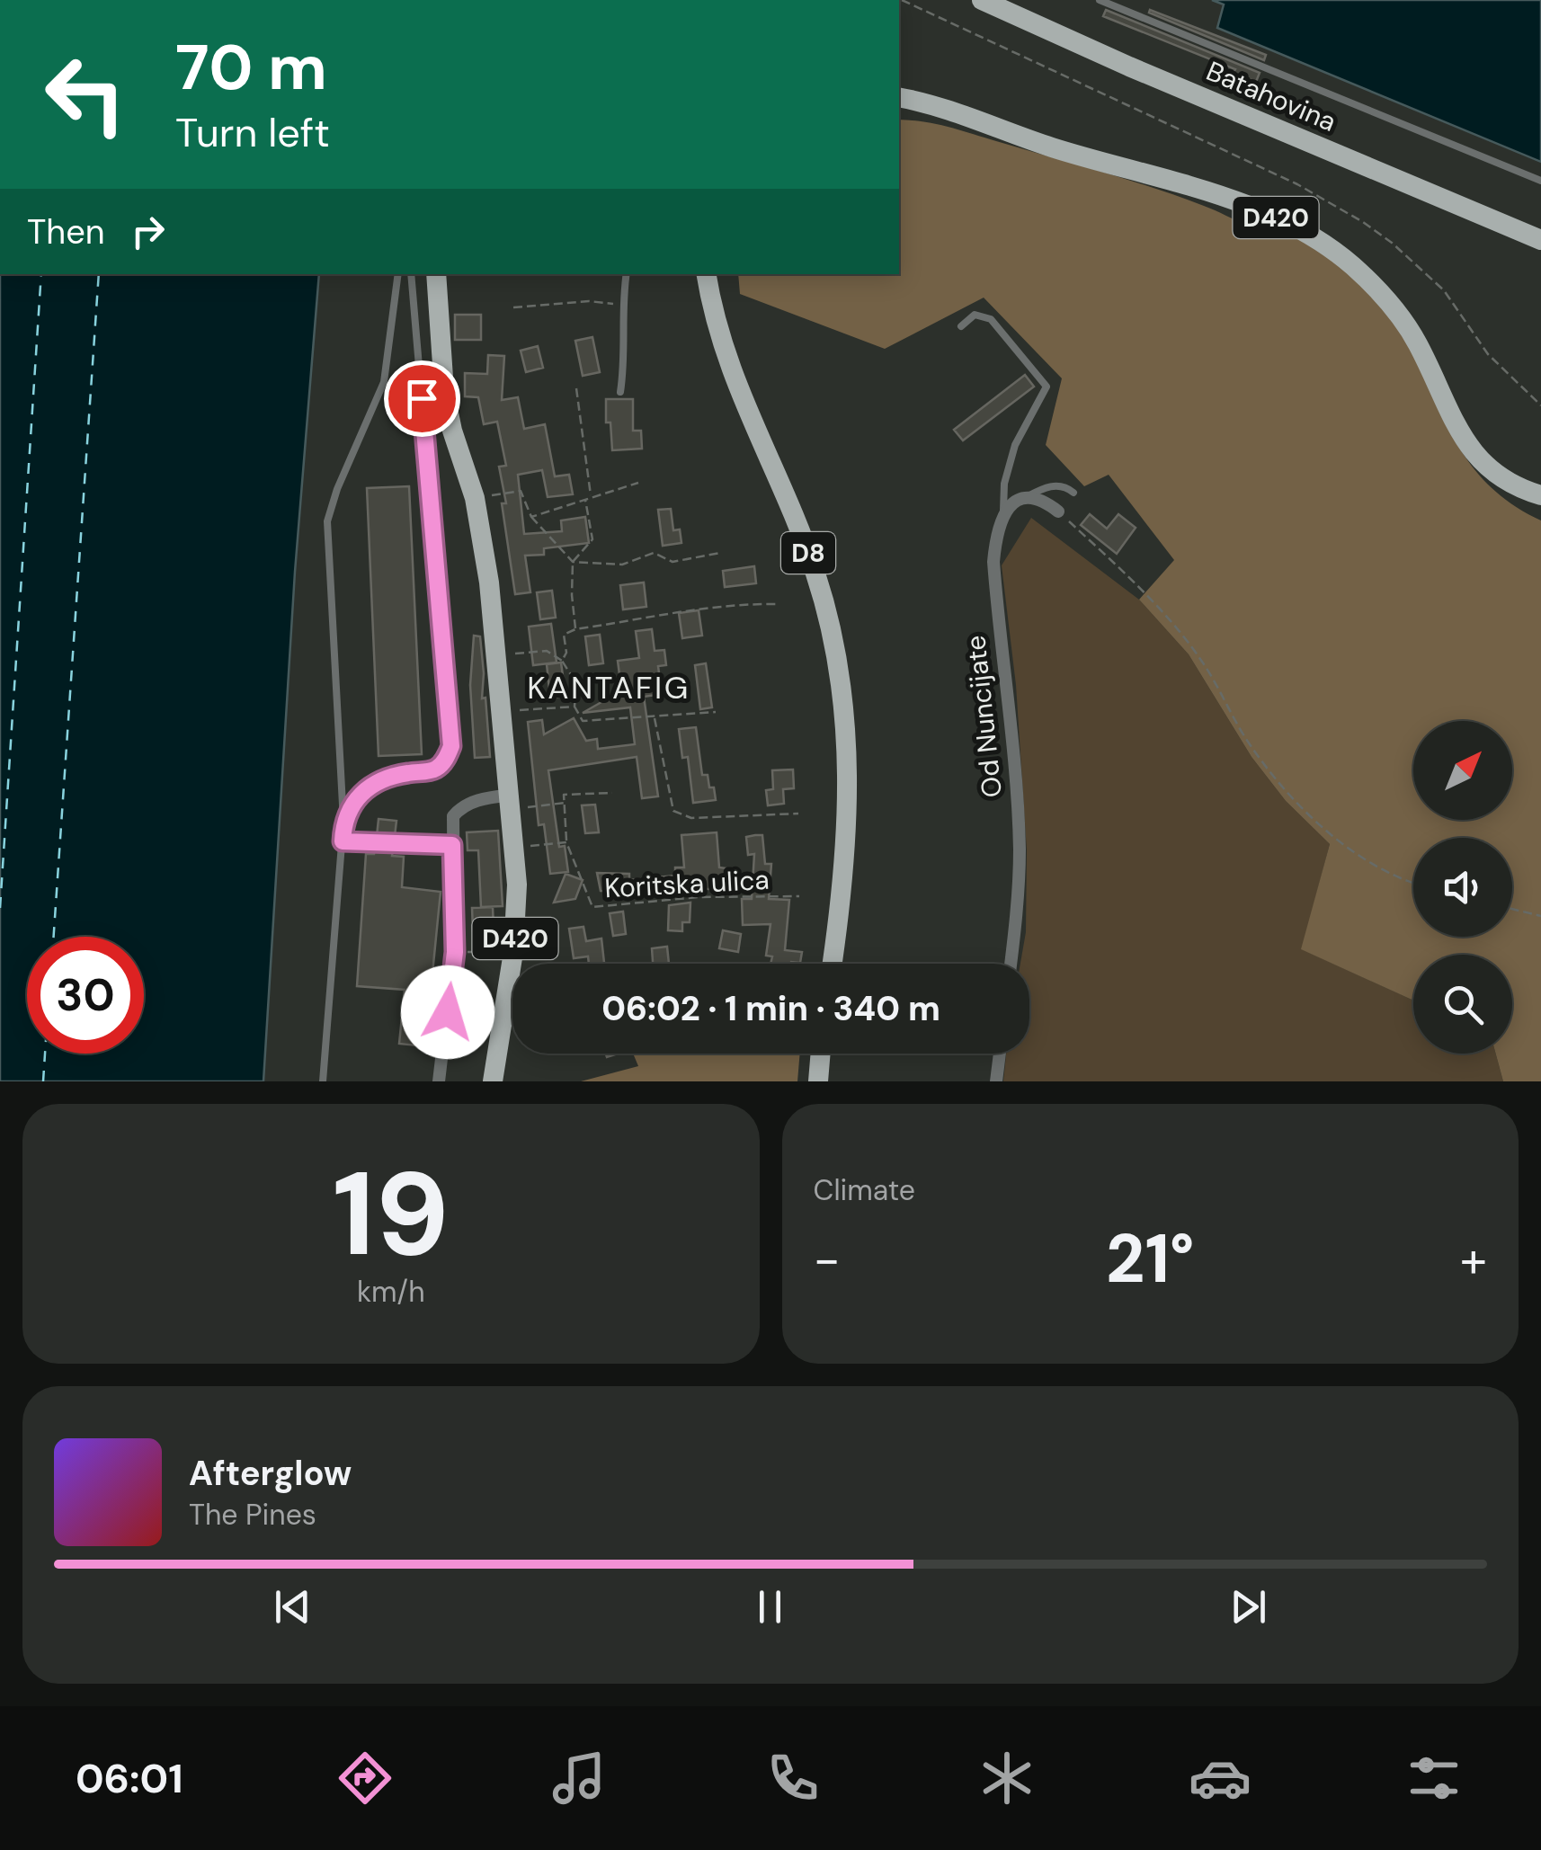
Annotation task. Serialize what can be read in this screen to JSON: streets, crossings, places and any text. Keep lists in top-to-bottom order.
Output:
{
  "streets": {
    "main road": ["Batahovina", "D420", "D8"],
    "street": ["Od Nuncijate"],
    "path": ["Koritska ulica"]
  },
  "districts": ["KANTAFIG"],
  "north": "top right",
  "page": {
    "turn": ["70 m", "Turn left"],
    "then": "Then",
    "limit": "30",
    "trip": "06:02 · 1 min · 340 m",
    "tile": [
      ["19", "km/h"],
      "Climate"
    ],
    "heat": ["−", "21°", "+"],
    "song": ["Afterglow", "The Pines"],
    "tabs": "06:01"
  }
}
